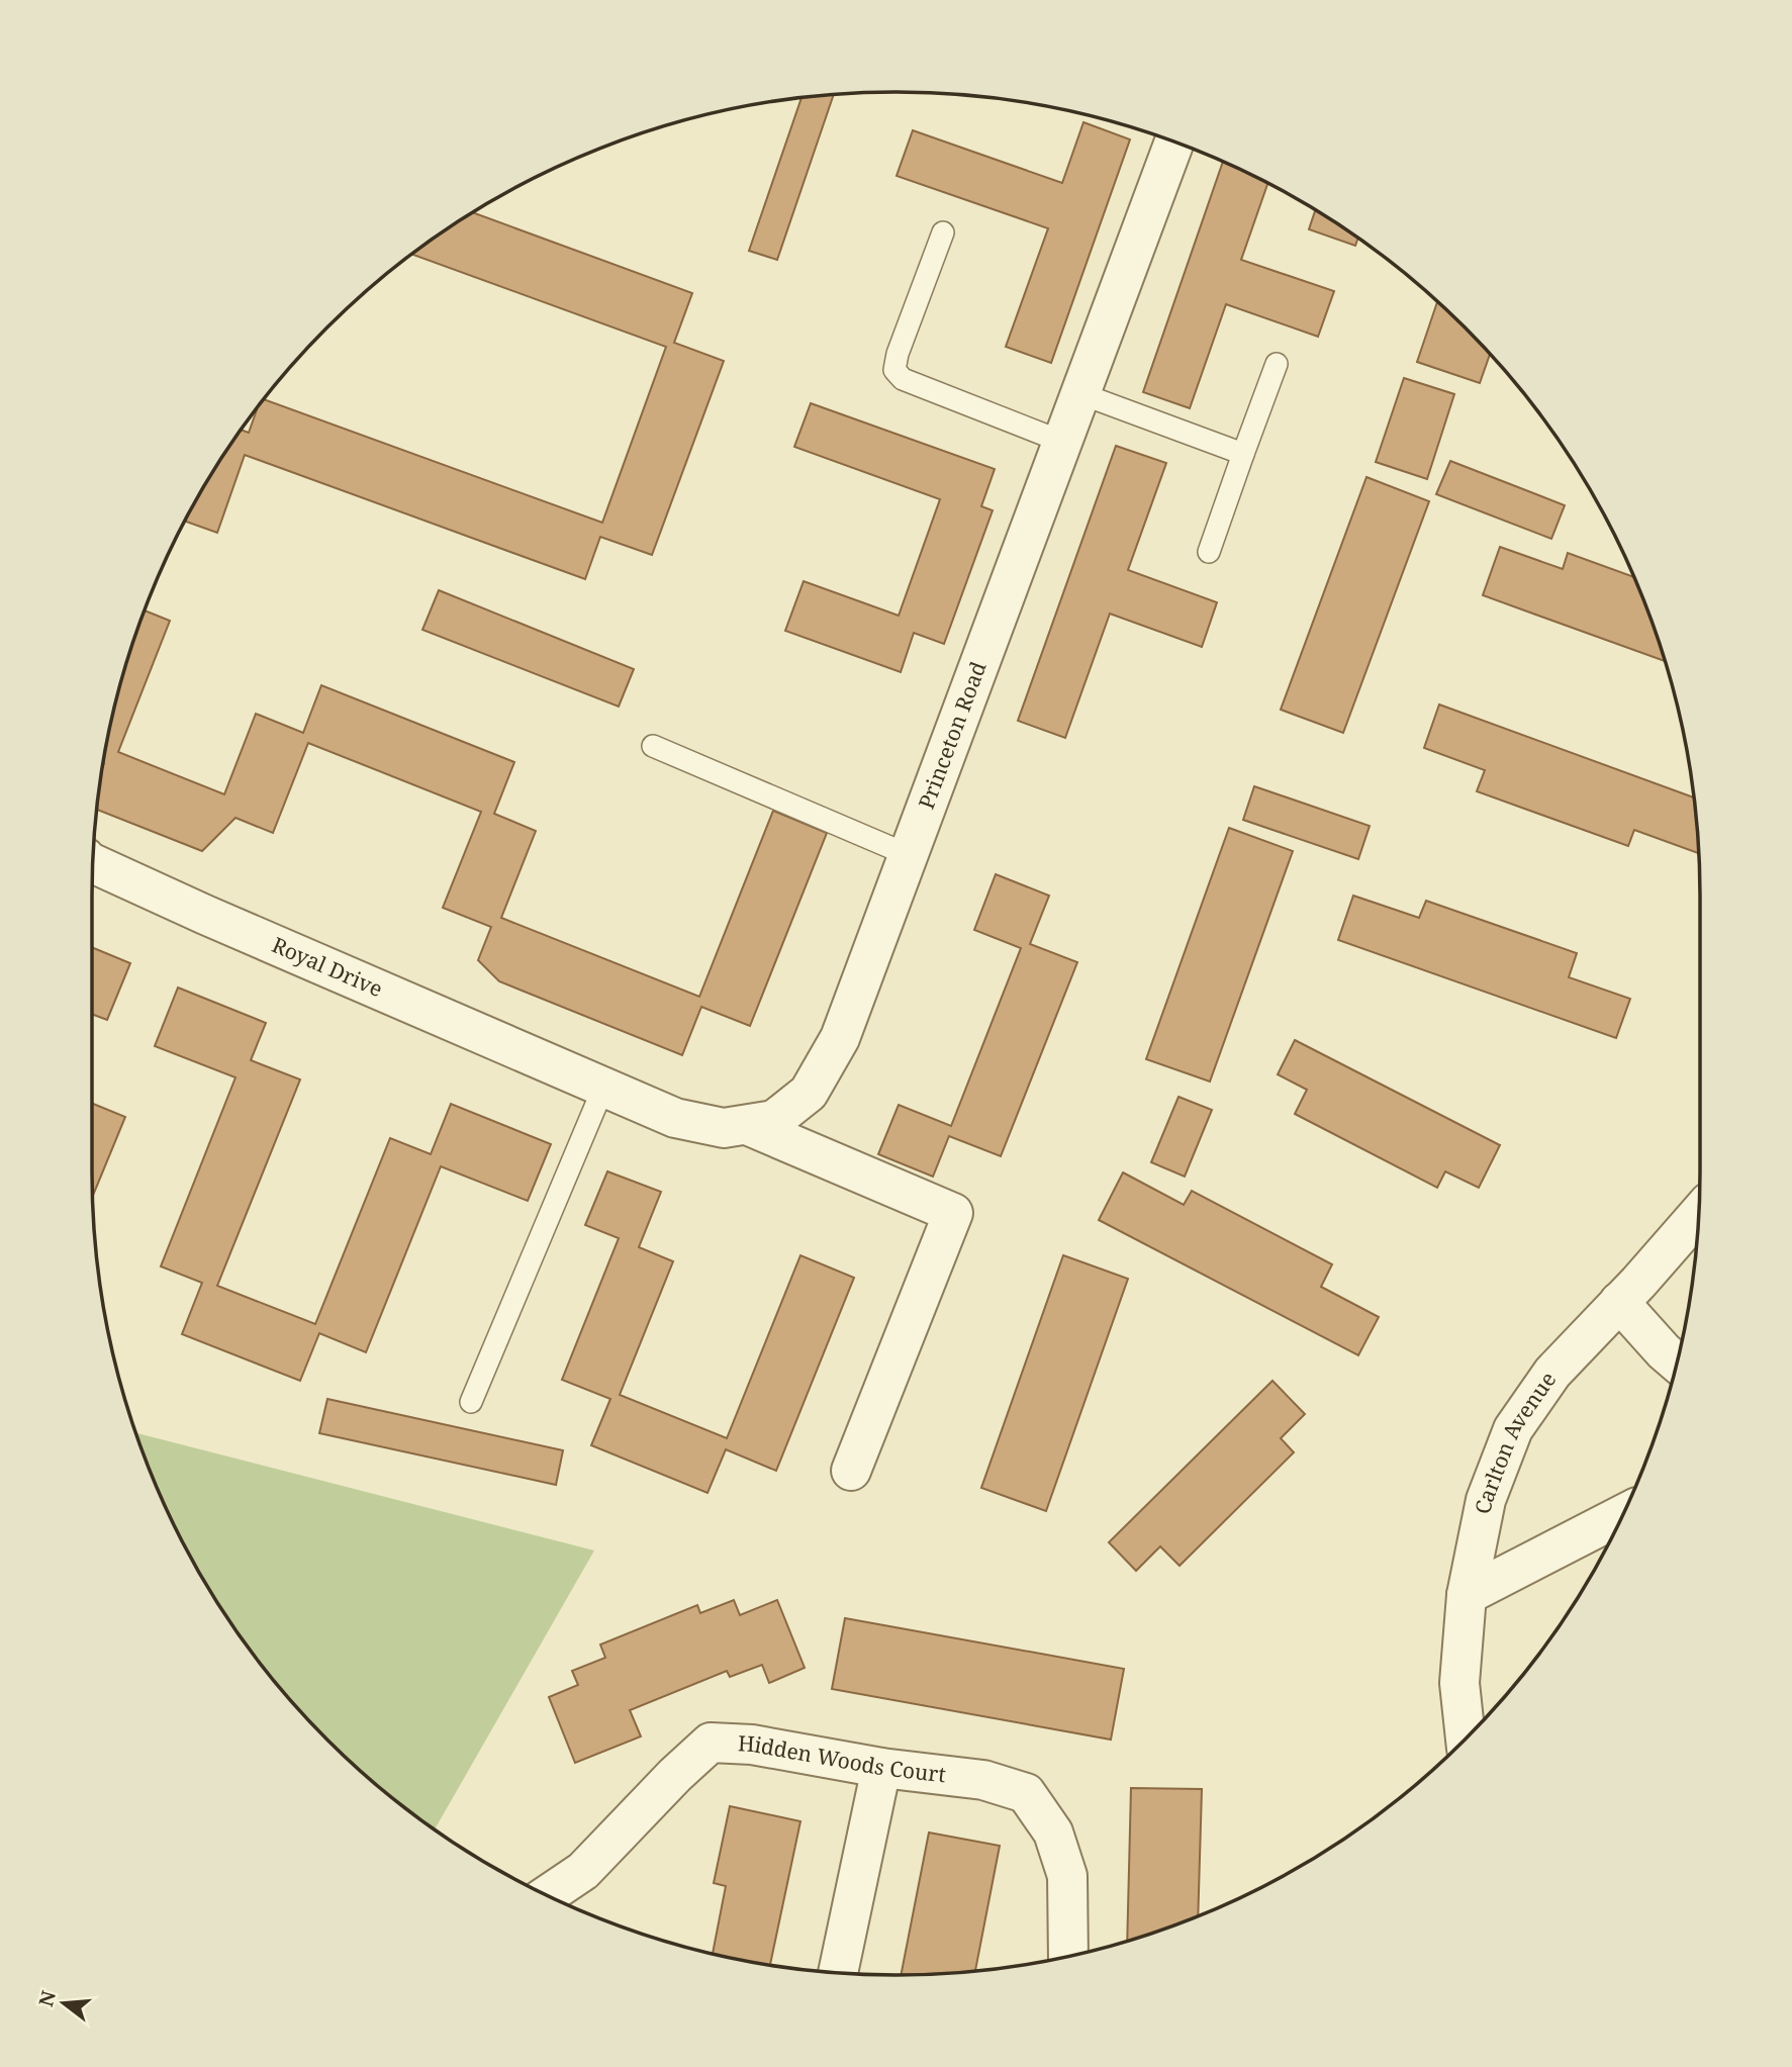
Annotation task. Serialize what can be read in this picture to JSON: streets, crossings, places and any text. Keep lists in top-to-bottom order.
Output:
{
  "streets": {
    "street": [
      "Princeton Road",
      "Royal Drive",
      "Carlton Avenue",
      "Hidden Woods Court"
    ]
  },
  "crossings": [
    ["Princeton Road", "Royal Drive"]
  ],
  "north": "left"
}
